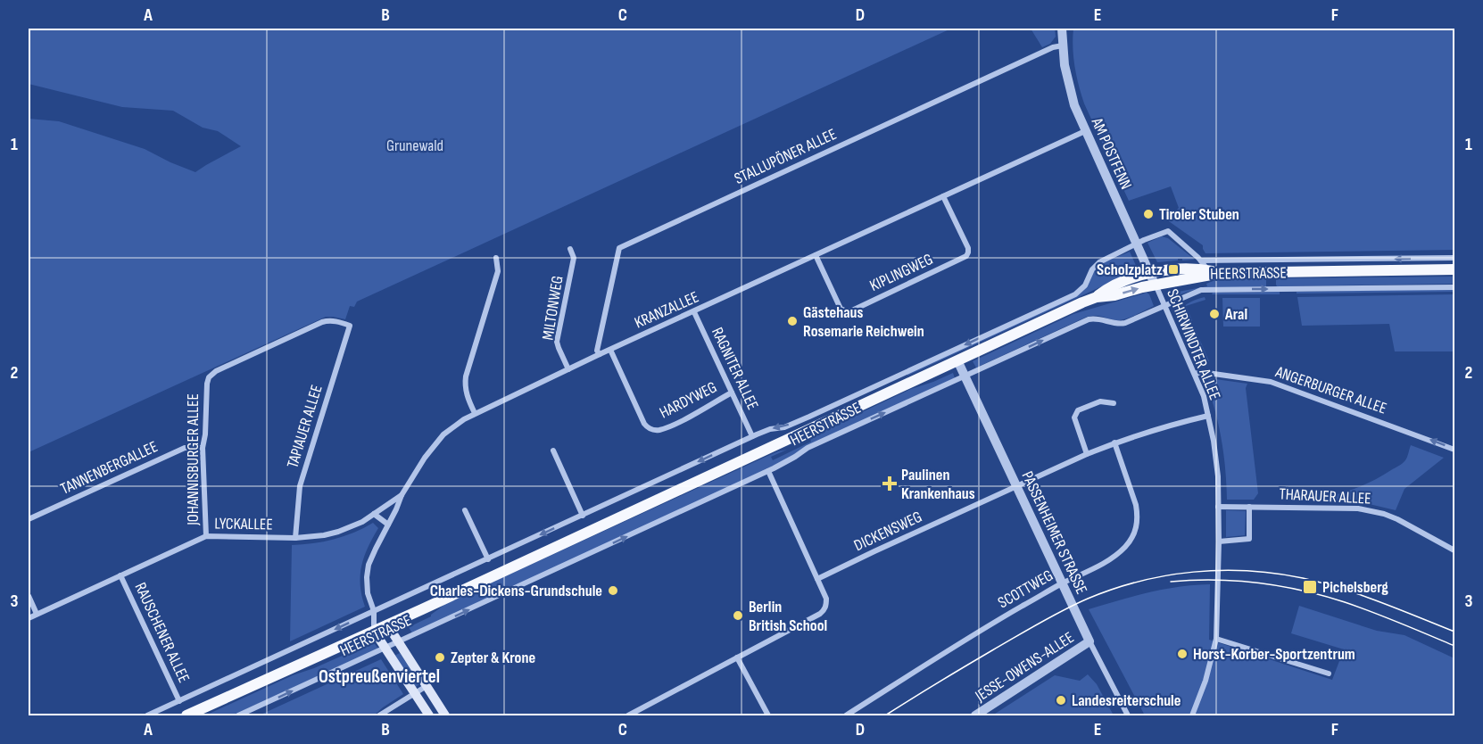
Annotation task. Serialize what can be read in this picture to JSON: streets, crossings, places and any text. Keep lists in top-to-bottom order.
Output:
{
  "streets": {
    "main road": ["HEERSTRASSE"],
    "street": [
      "AM POSTFENN",
      "STALLUPÖNER ALLEE",
      "KIPLINGWEG",
      "MILTONWEG",
      "KRANZALLEE",
      "SCHIRWINDTER ALLEE",
      "RAGNITER ALLEE",
      "ANGERBURGER ALLEE",
      "HARDYWEG",
      "TAPIAUER ALLEE",
      "JOHANNISBURGER ALLEE",
      "TANNENBERGALLEE",
      "THARAUER ALLEE",
      "LYCKALLEE",
      "DICKENSWEG",
      "PASSENHEIMER STRASSE",
      "SCOTTWEG",
      "RAUSCHENER ALLEE",
      "JESSE-OWENS-ALLEE"
    ]
  },
  "crossings": [
    ["AM POSTFENN", "STALLUPÖNER ALLEE"],
    ["AM POSTFENN", "HEERSTRASSE"],
    ["AM POSTFENN", "KRANZALLEE"],
    ["AM POSTFENN", "SCHIRWINDTER ALLEE"],
    ["STALLUPÖNER ALLEE", "KRANZALLEE"],
    ["KIPLINGWEG", "KRANZALLEE"],
    ["HEERSTRASSE", "KRANZALLEE"],
    ["HEERSTRASSE", "SCHIRWINDTER ALLEE"],
    ["HEERSTRASSE", "RAGNITER ALLEE"],
    ["HEERSTRASSE", "PASSENHEIMER STRASSE"],
    ["HEERSTRASSE", "RAUSCHENER ALLEE"],
    ["MILTONWEG", "KRANZALLEE"],
    ["KRANZALLEE", "RAGNITER ALLEE"],
    ["KRANZALLEE", "HARDYWEG"],
    ["KRANZALLEE", "LYCKALLEE"],
    ["SCHIRWINDTER ALLEE", "ANGERBURGER ALLEE"],
    ["SCHIRWINDTER ALLEE", "THARAUER ALLEE"],
    ["SCHIRWINDTER ALLEE", "DICKENSWEG"],
    ["RAGNITER ALLEE", "HARDYWEG"],
    ["TAPIAUER ALLEE", "JOHANNISBURGER ALLEE"],
    ["TAPIAUER ALLEE", "LYCKALLEE"],
    ["JOHANNISBURGER ALLEE", "TANNENBERGALLEE"],
    ["JOHANNISBURGER ALLEE", "LYCKALLEE"],
    ["LYCKALLEE", "RAUSCHENER ALLEE"],
    ["DICKENSWEG", "PASSENHEIMER STRASSE"],
    ["DICKENSWEG", "SCOTTWEG"],
    ["PASSENHEIMER STRASSE", "SCOTTWEG"],
    ["PASSENHEIMER STRASSE", "JESSE-OWENS-ALLEE"]
  ],
  "one_way": ["ANGERBURGER ALLEE"],
  "districts": ["Ostpreußenviertel"],
  "parks": ["Grunewald"],
  "places": {
    "other": [
      "Tiroler Stuben",
      "Aral",
      "Gästehaus Rosemarie Reichwein",
      "Charles-Dickens-Grundschule",
      "Berlin British School",
      "Horst-Korber-Sportzentrum",
      "Zepter & Krone",
      "Landesreiterschule"
    ],
    "transit": ["Scholzplatz", "Pichelsberg"],
    "health": ["Paulinen Krankenhaus"]
  },
  "grid": {
    "columns": [
      "A",
      "B",
      "C",
      "D",
      "E",
      "F"
    ],
    "rows": ["1", "2", "3"]
  }
}
